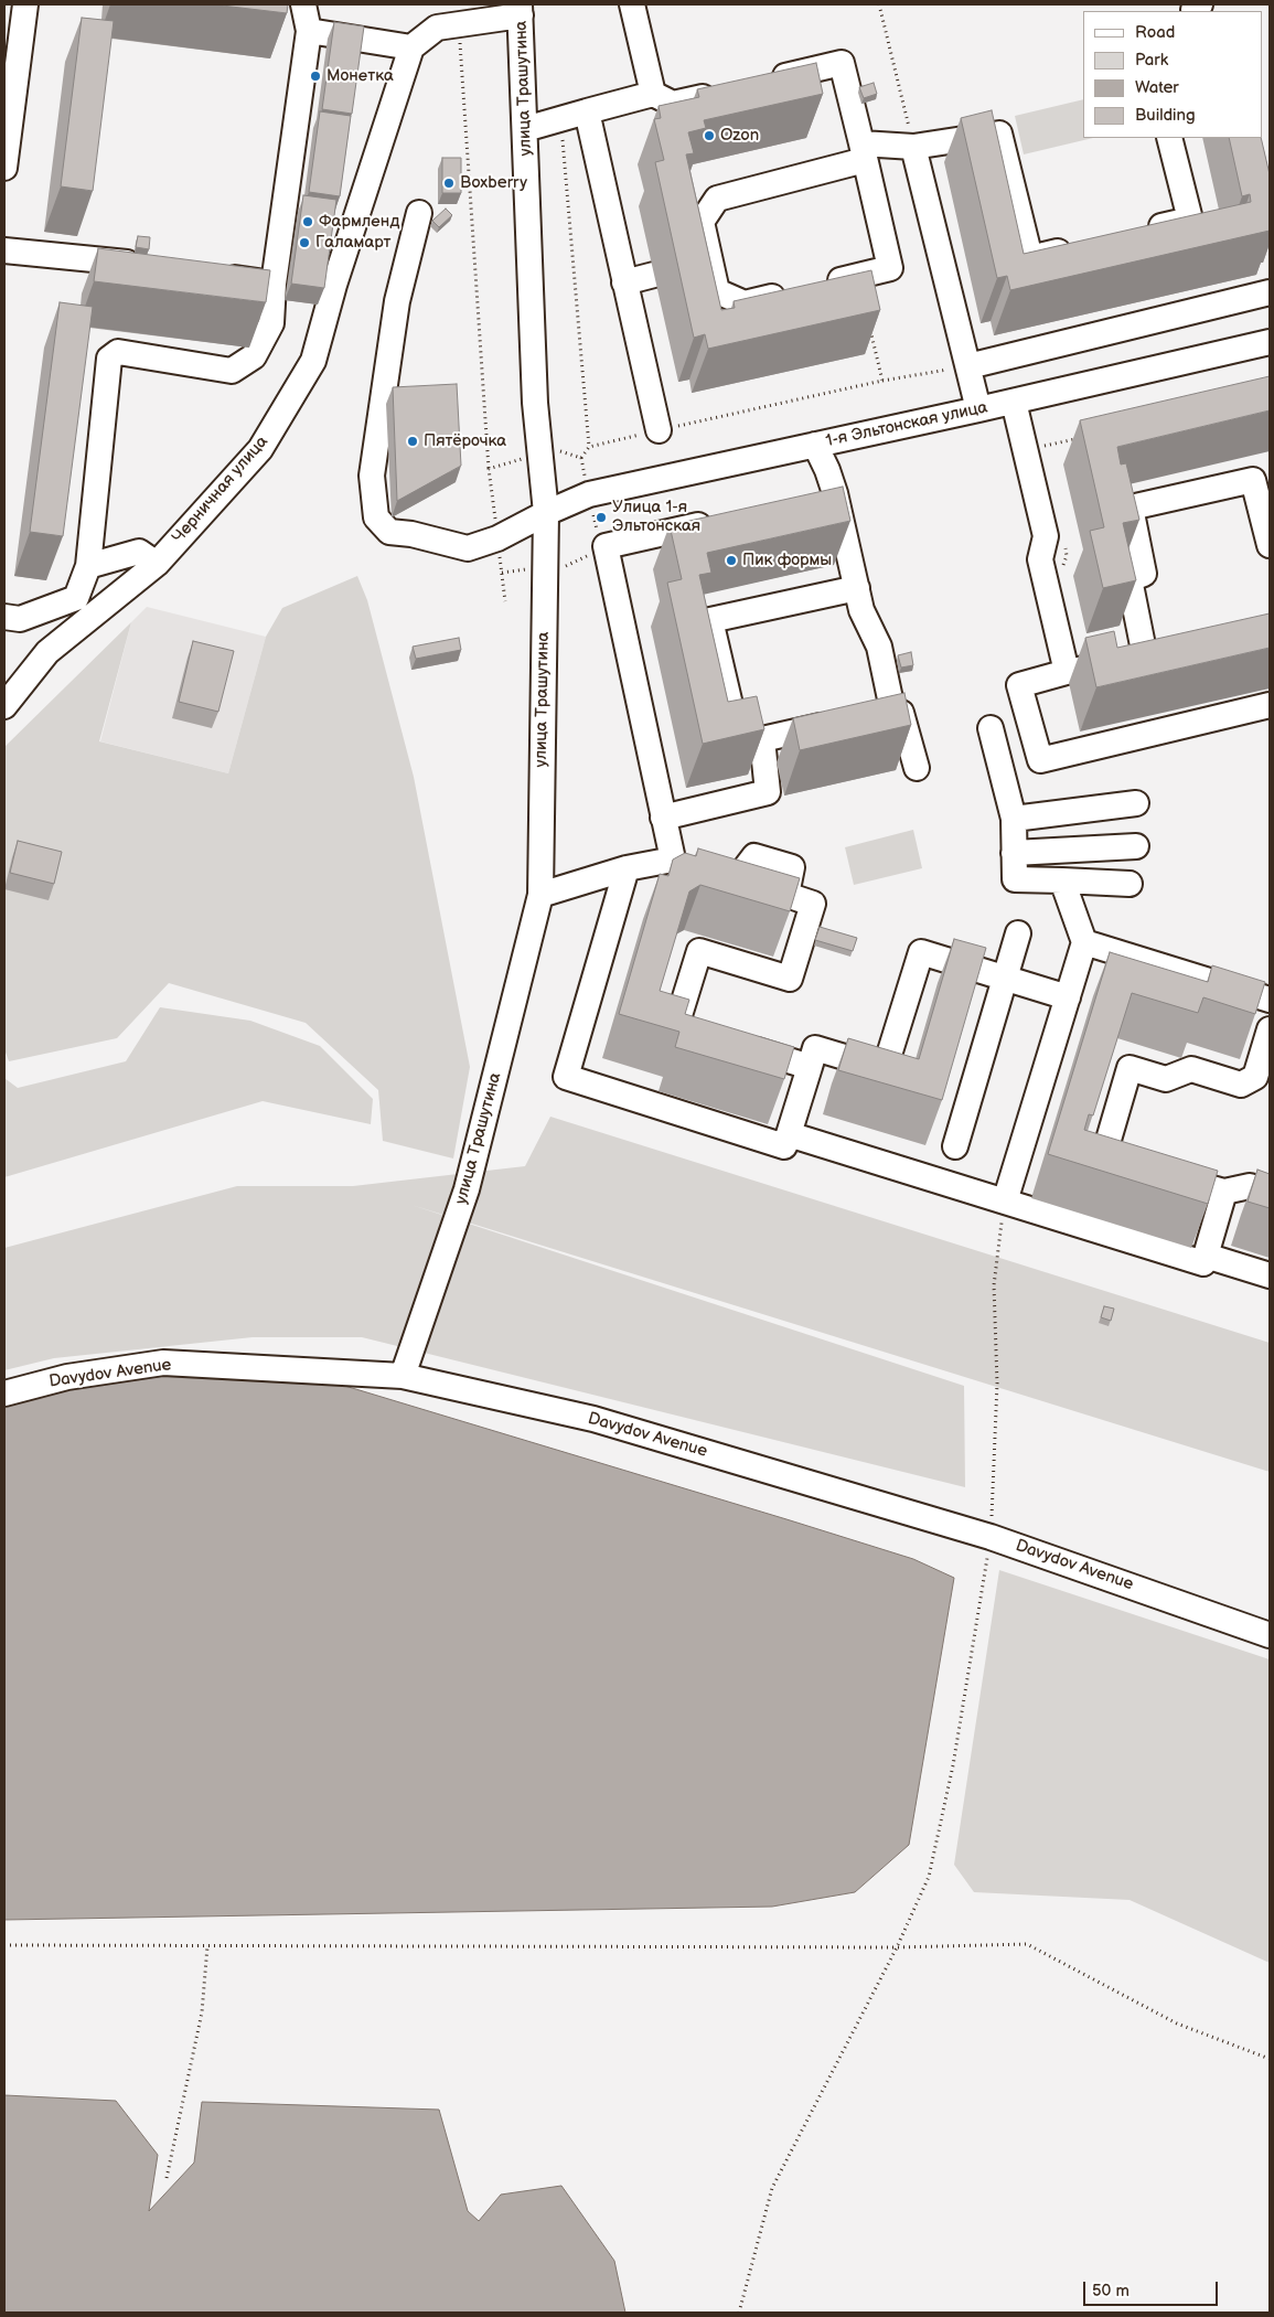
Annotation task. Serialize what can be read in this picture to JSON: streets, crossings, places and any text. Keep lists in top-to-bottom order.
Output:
{
  "streets": {
    "street": [
      "улица Трашутина",
      "1-я Эльтонская улица",
      "Черничная улица",
      "Davydov Avenue"
    ]
  },
  "crossings": [
    ["улица Трашутина", "1-я Эльтонская улица"],
    ["улица Трашутина", "Davydov Avenue"]
  ],
  "places": [
    "Монетка",
    "Ozon",
    "Boxberry",
    "Фармленд",
    "Галамарт",
    "Пятёрочка",
    "Улица 1-я Эльтонская",
    "Пик формы"
  ],
  "legend": [
    "Road",
    "Park",
    "Water",
    "Building"
  ],
  "scale_bar": "50 m"
}
